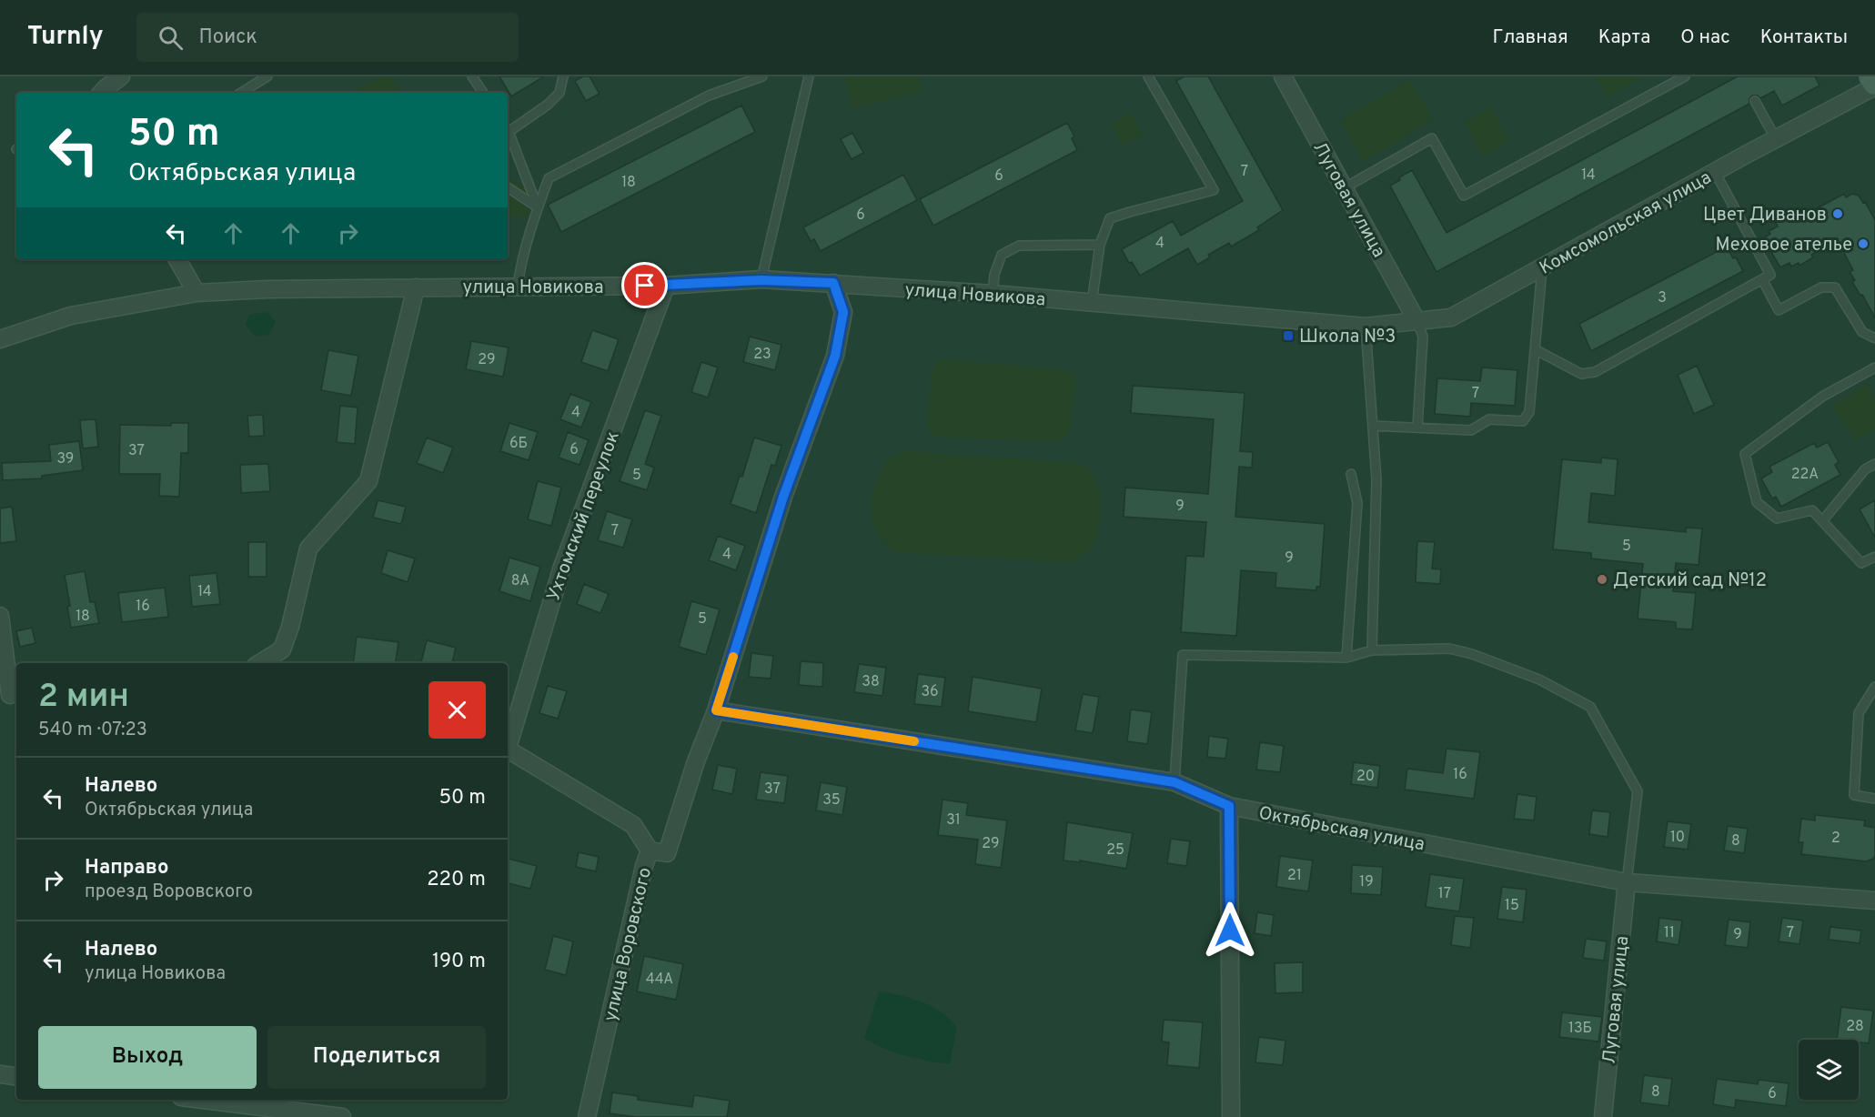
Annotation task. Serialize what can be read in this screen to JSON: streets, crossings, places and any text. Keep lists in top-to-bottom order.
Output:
{
  "streets": {
    "street": [
      "Луговая улица",
      "Комсомольская улица",
      "улица Новикова",
      "Ухтомский переулок",
      "Октябрьская улица",
      "улица Воровского"
    ]
  },
  "crossings": [
    ["Луговая улица", "Комсомольская улица"],
    ["Луговая улица", "Октябрьская улица"],
    ["Комсомольская улица", "улица Новикова"],
    ["улица Новикова", "Ухтомский переулок"]
  ],
  "places": {
    "other": ["Цвет Диванов", "Меховое ателье", "Детский сад №12"],
    "transit": ["Школа №3"]
  },
  "house_numbers": [
    "7",
    "14",
    "6",
    "18",
    "6",
    "4",
    "3",
    "23",
    "29",
    "7",
    "4",
    "6Б",
    "6",
    "37",
    "39",
    "22А",
    "5",
    "9",
    "7",
    "5",
    "4",
    "9",
    "8А",
    "14",
    "16",
    "18",
    "5",
    "38",
    "36",
    "16",
    "20",
    "37",
    "35",
    "31",
    "10",
    "2",
    "8",
    "29",
    "25",
    "21",
    "19",
    "17",
    "15",
    "11",
    "7",
    "9",
    "44А",
    "28",
    "13Б",
    "8",
    "6"
  ],
  "page": {
    "header": "Turnly",
    "search": "Поиск",
    "nav": [
      "Главная",
      "Карта",
      "О нас",
      "Контакты"
    ],
    "turn": ["50 m", "Октябрьская улица"],
    "heading": ["2 мин", "540 m · 07:23"],
    "list": [
      {
        "name": "Налево",
        "note": "Октябрьская улица",
        "value": "50 m"
      },
      {
        "name": "Направо",
        "note": "проезд Воровского",
        "value": "220 m"
      },
      {
        "name": "Налево",
        "note": "улица Новикова",
        "value": "190 m"
      }
    ],
    "buttons": ["Выход", "Поделиться"]
  }
}
